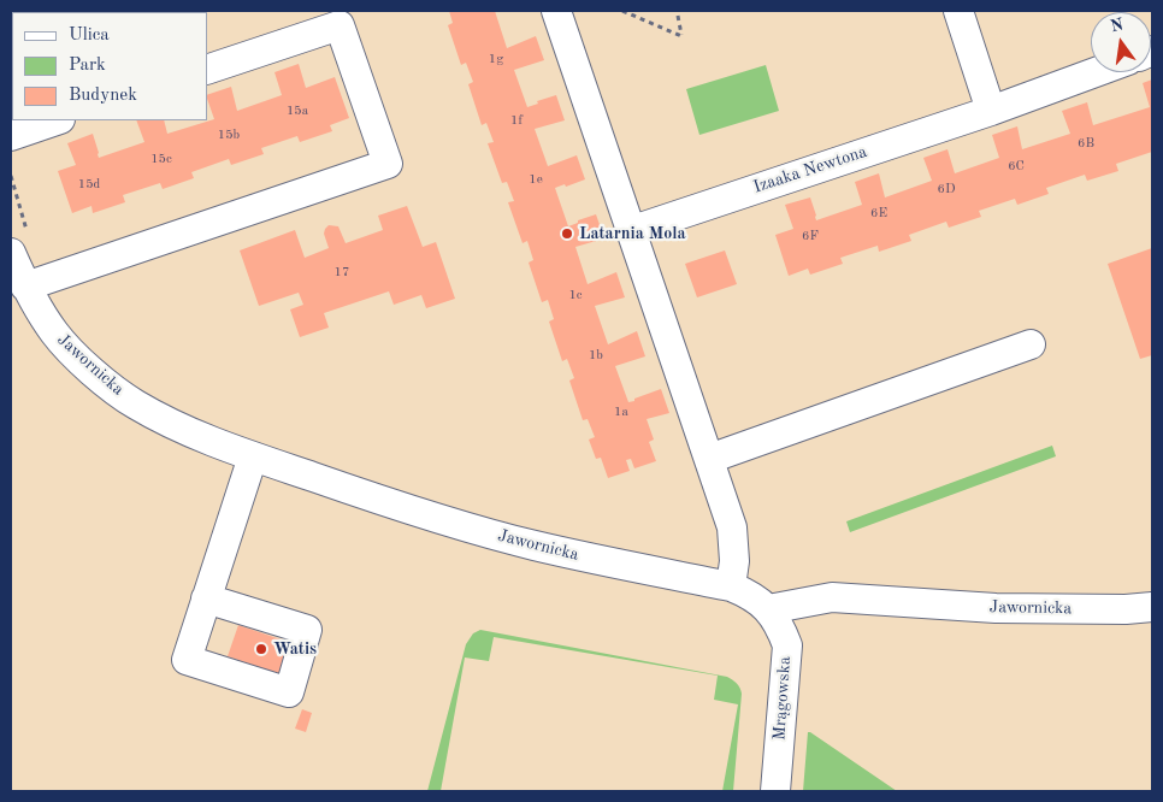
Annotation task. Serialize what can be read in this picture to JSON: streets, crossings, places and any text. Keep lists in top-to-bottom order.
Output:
{
  "streets": {
    "street": ["Izaaka Newtona", "Jawornicka", "Mrągowska"]
  },
  "crossings": [
    ["Jawornicka", "Mrągowska"]
  ],
  "places": ["Latarnia Mola", "Watis"],
  "house_numbers": [
    "1g",
    "15a",
    "1f",
    "15b",
    "6B",
    "15c",
    "6C",
    "1e",
    "15d",
    "6D",
    "6E",
    "6F",
    "17",
    "1c",
    "1b",
    "1a"
  ],
  "legend": ["Ulica", "Park", "Budynek"],
  "north": "top"
}
